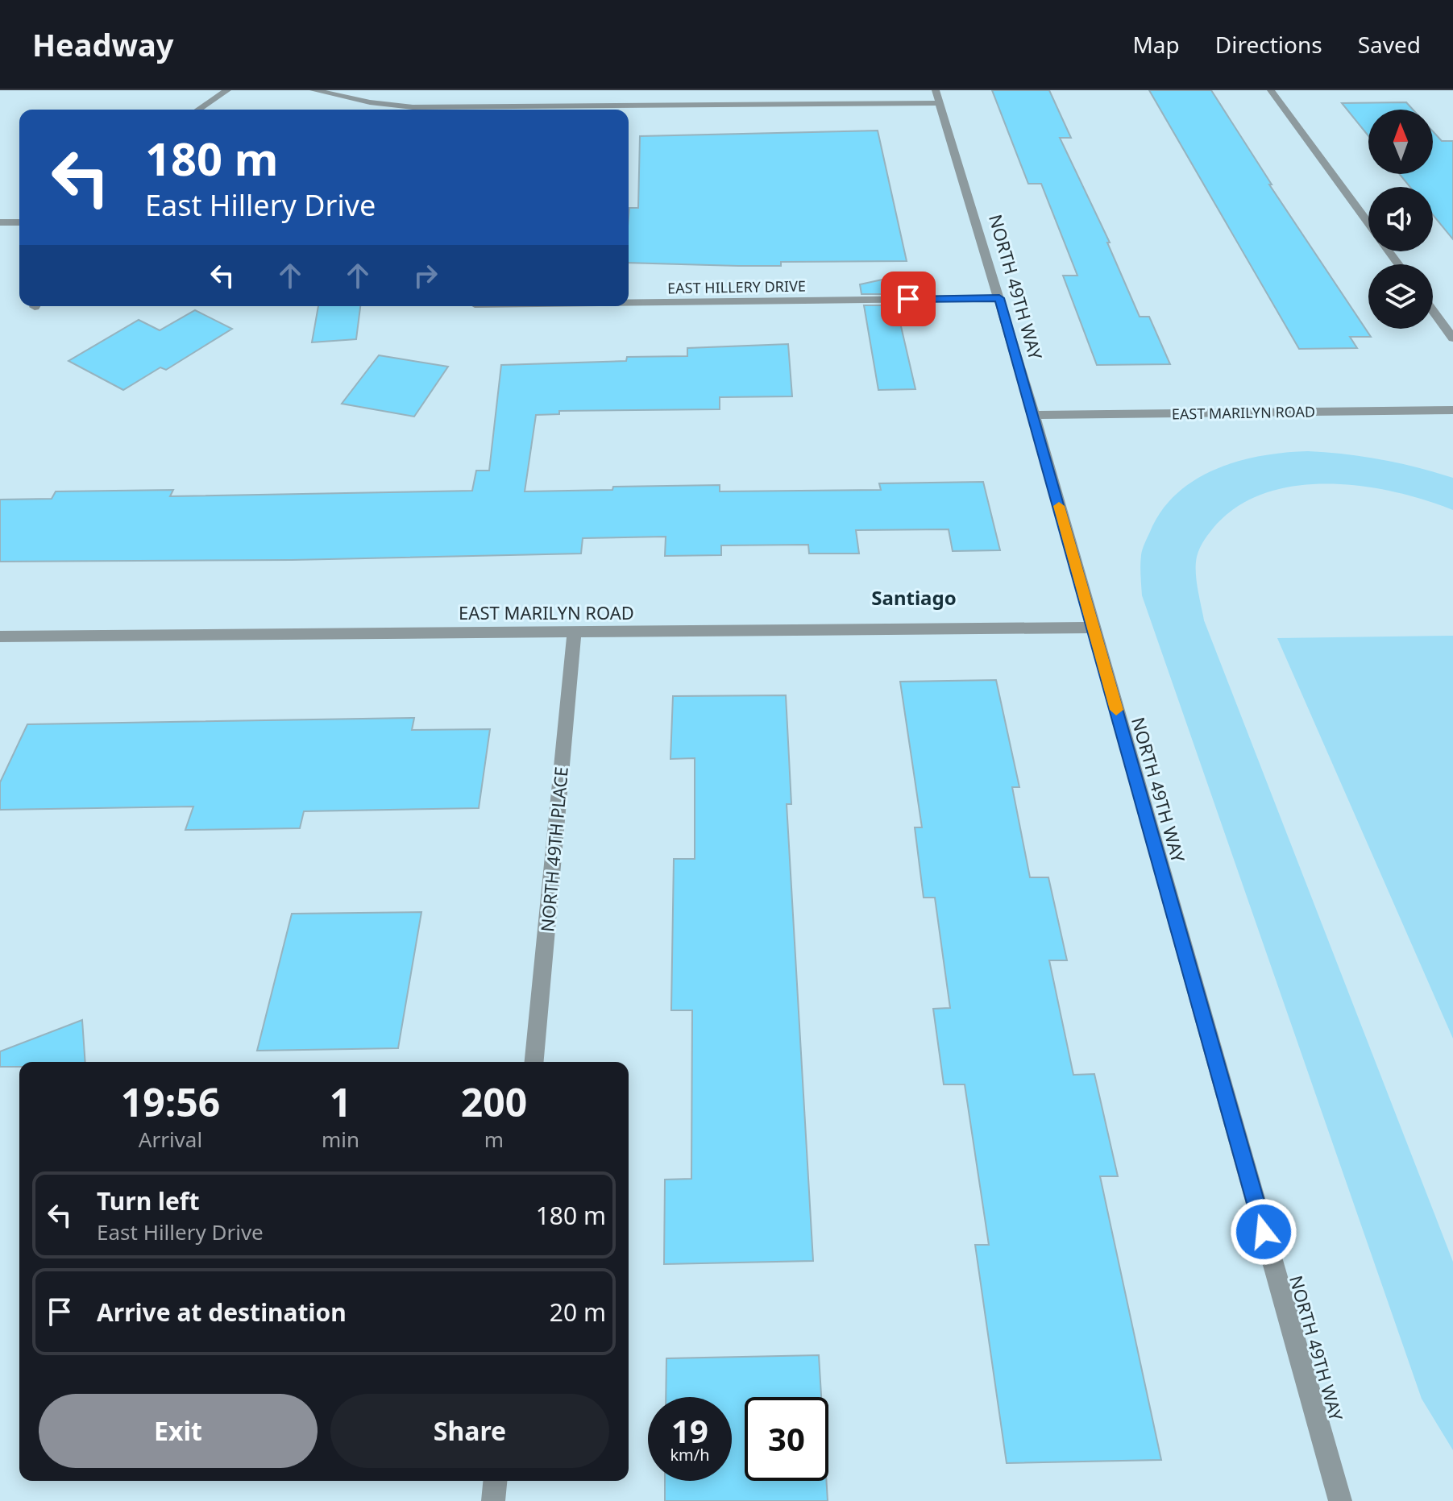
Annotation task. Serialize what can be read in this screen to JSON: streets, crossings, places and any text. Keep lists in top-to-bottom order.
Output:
{
  "streets": {
    "street": [
      "EAST HILLERY DRIVE",
      "NORTH 49TH WAY",
      "EAST MARILYN ROAD",
      "NORTH 49TH PLACE"
    ]
  },
  "crossings": [
    ["EAST HILLERY DRIVE", "NORTH 49TH WAY"],
    ["NORTH 49TH WAY", "EAST MARILYN ROAD"],
    ["EAST MARILYN ROAD", "NORTH 49TH PLACE"]
  ],
  "districts": ["Santiago"],
  "north": "top",
  "page": {
    "header": "Headway",
    "nav": ["Map", "Directions", "Saved"],
    "turn": ["180 m", "East Hillery Drive"],
    "eta": [
      "19:56",
      "Arrival",
      "1",
      "min",
      "200",
      "m"
    ],
    "list": [
      {
        "name": "Turn left",
        "note": "East Hillery Drive",
        "value": "180 m"
      },
      {
        "name": "Arrive at destination",
        "value": "20 m"
      }
    ],
    "buttons": ["Exit", "Share"],
    "speed": "19 km/h",
    "limit": "30"
  }
}
